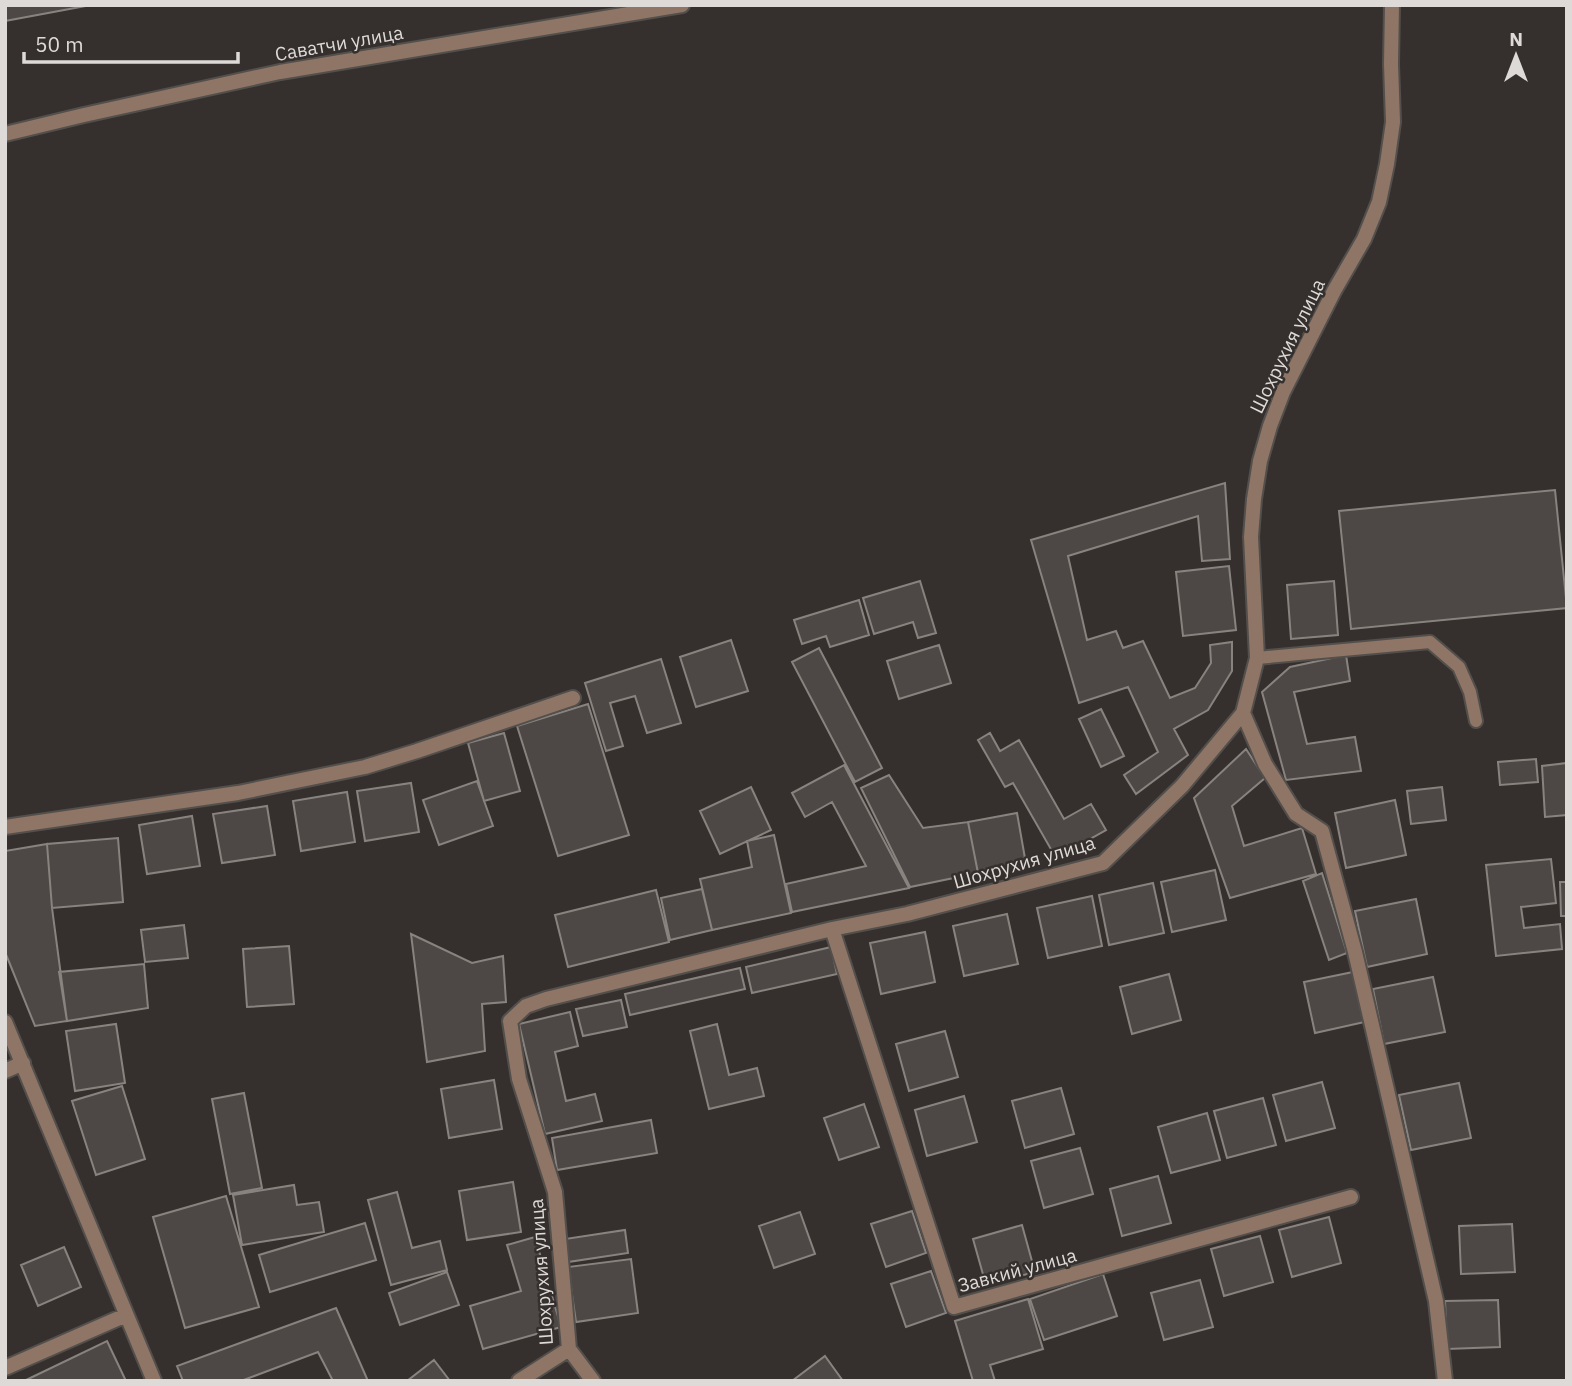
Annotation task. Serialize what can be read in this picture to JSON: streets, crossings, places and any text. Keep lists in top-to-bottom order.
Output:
{
  "streets": {
    "street": ["Саватчи улица", "Шохрухия улица", "Завкий улица"]
  },
  "crossings": [
    ["Шохрухия улица", "Завкий улица"]
  ],
  "scale_bar": "50 m",
  "north": "top"
}
